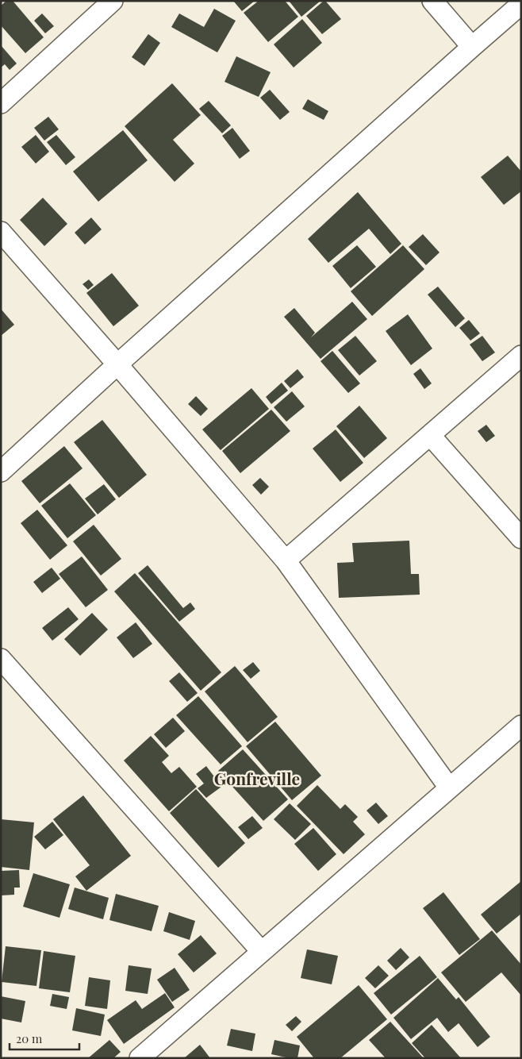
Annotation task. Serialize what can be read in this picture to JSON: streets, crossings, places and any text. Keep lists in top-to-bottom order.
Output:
{
  "districts": ["Gonfreville"],
  "scale_bar": "20 m"
}
